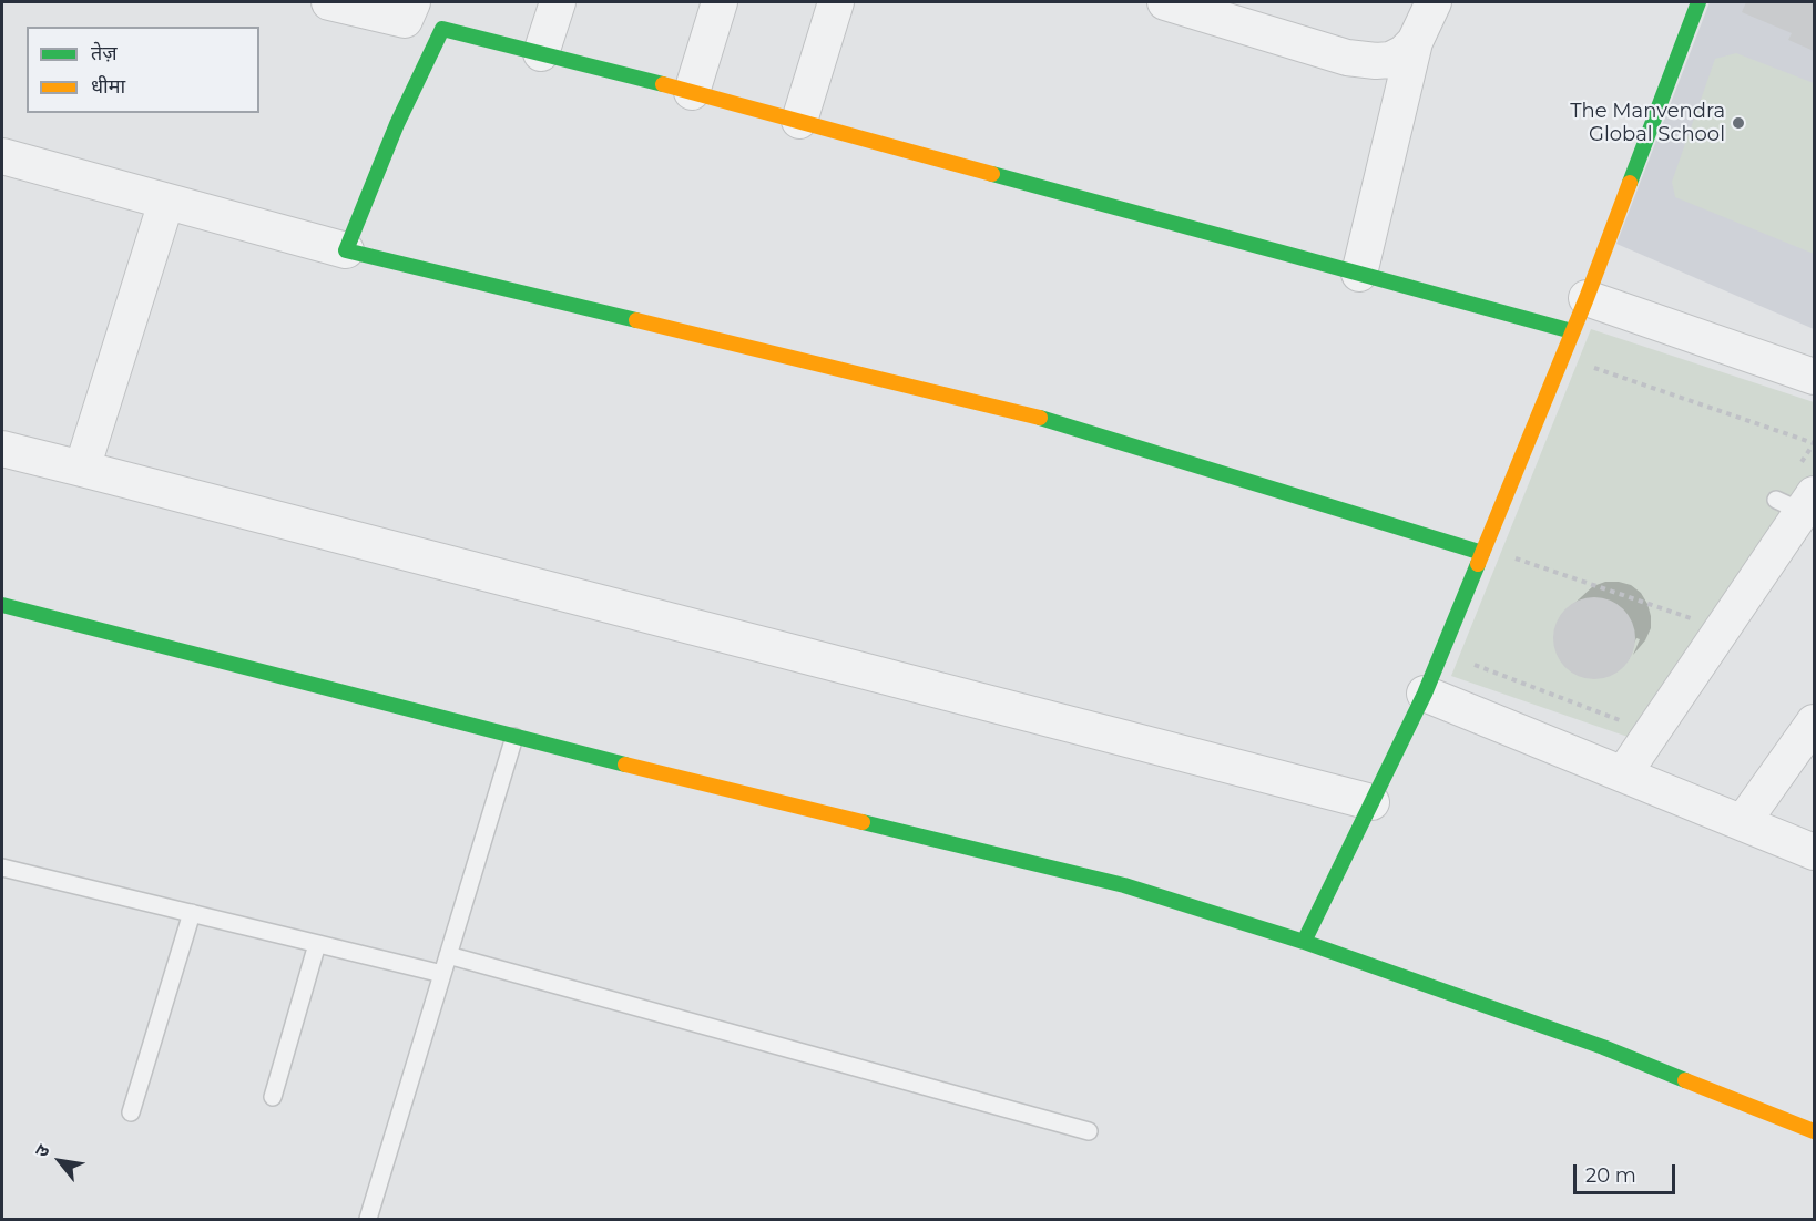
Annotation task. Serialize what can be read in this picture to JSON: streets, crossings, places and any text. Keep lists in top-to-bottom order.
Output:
{
  "places": ["The Manvendra Global School"],
  "legend": ["तेज़", "धीमा"],
  "scale_bar": "20 m",
  "north": "top left"
}
